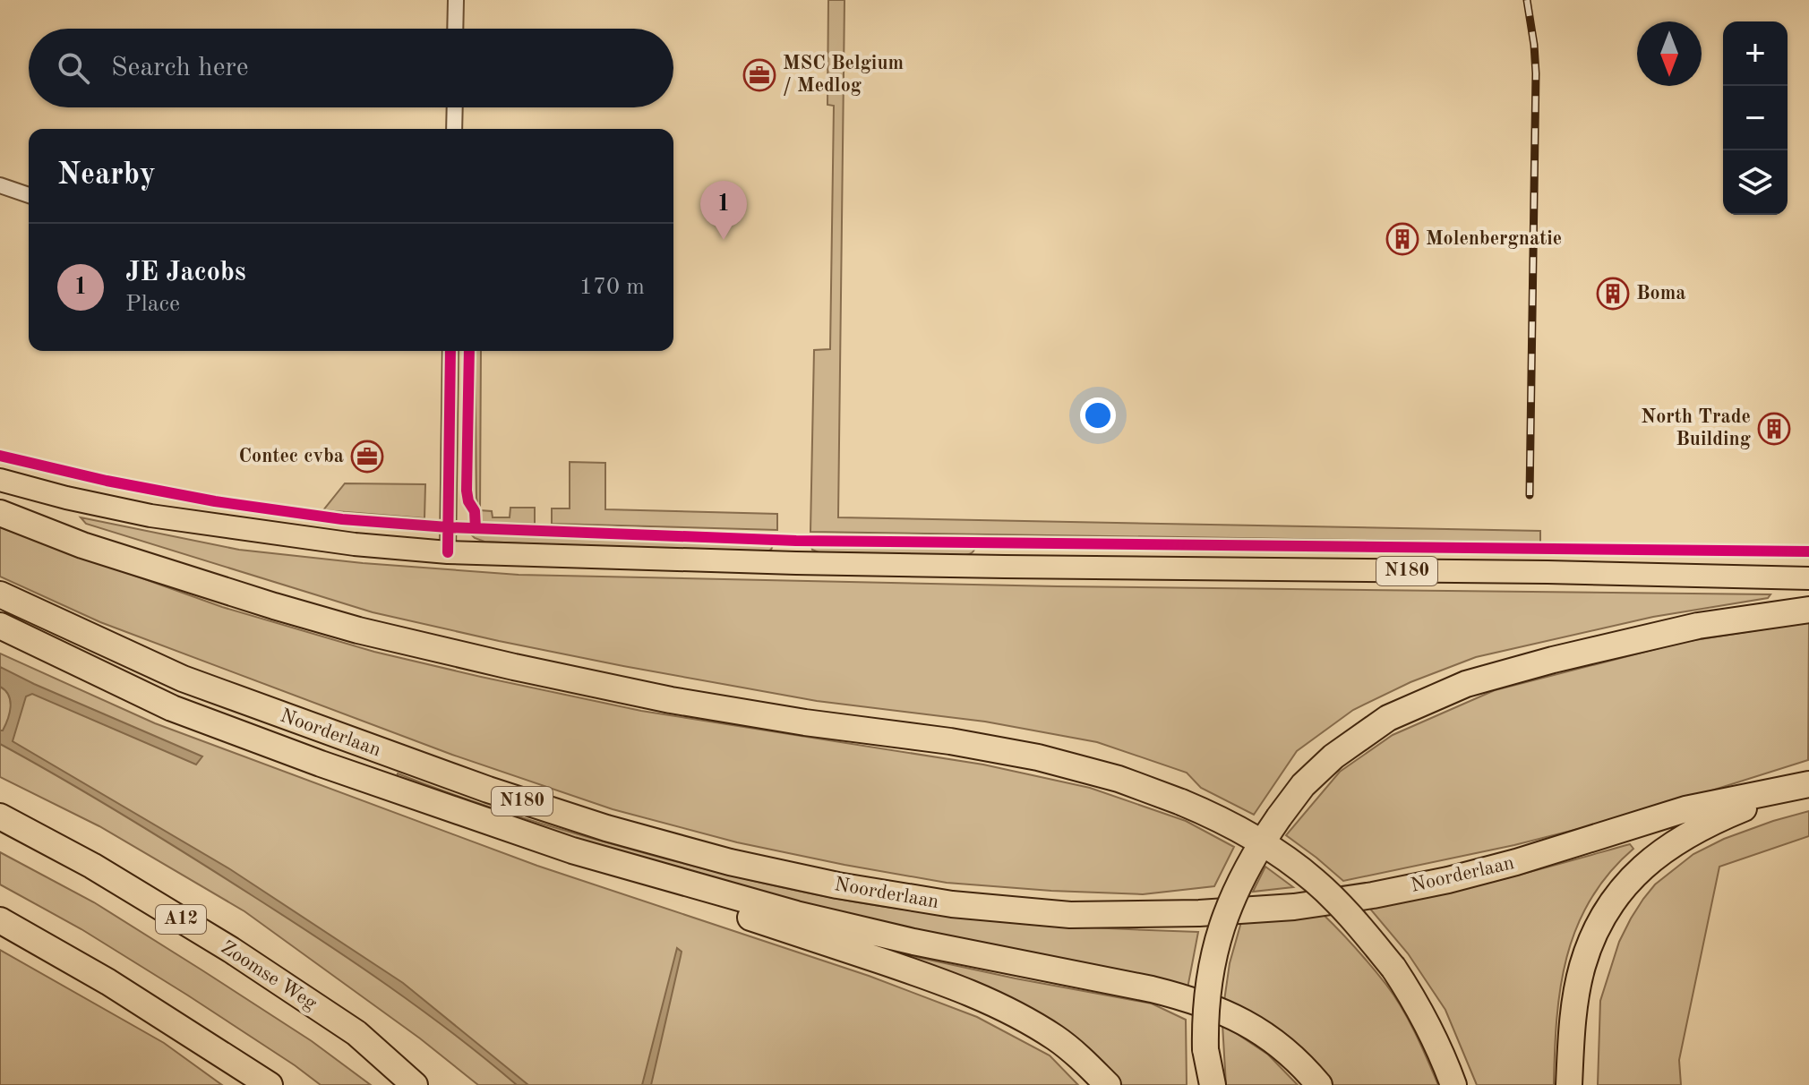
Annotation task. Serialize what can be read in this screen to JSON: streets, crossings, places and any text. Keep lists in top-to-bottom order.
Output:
{
  "streets": {
    "highway": [
      "N180",
      "Noorderlaan",
      "A12",
      "Zoomse Weg"
    ]
  },
  "places": {
    "office": ["MSC Belgium / Medlog", "Contec cvba"],
    "building": ["Molenbergnatie", "Boma", "North Trade Building"]
  },
  "north": "bottom",
  "page": {
    "map_buttons": ["+", "−"],
    "search": "Search here",
    "heading": "Nearby",
    "pins": "1",
    "list": [
      {
        "mark": "1",
        "name": "JE Jacobs",
        "note": "Place",
        "value": "170 m"
      }
    ]
  }
}
